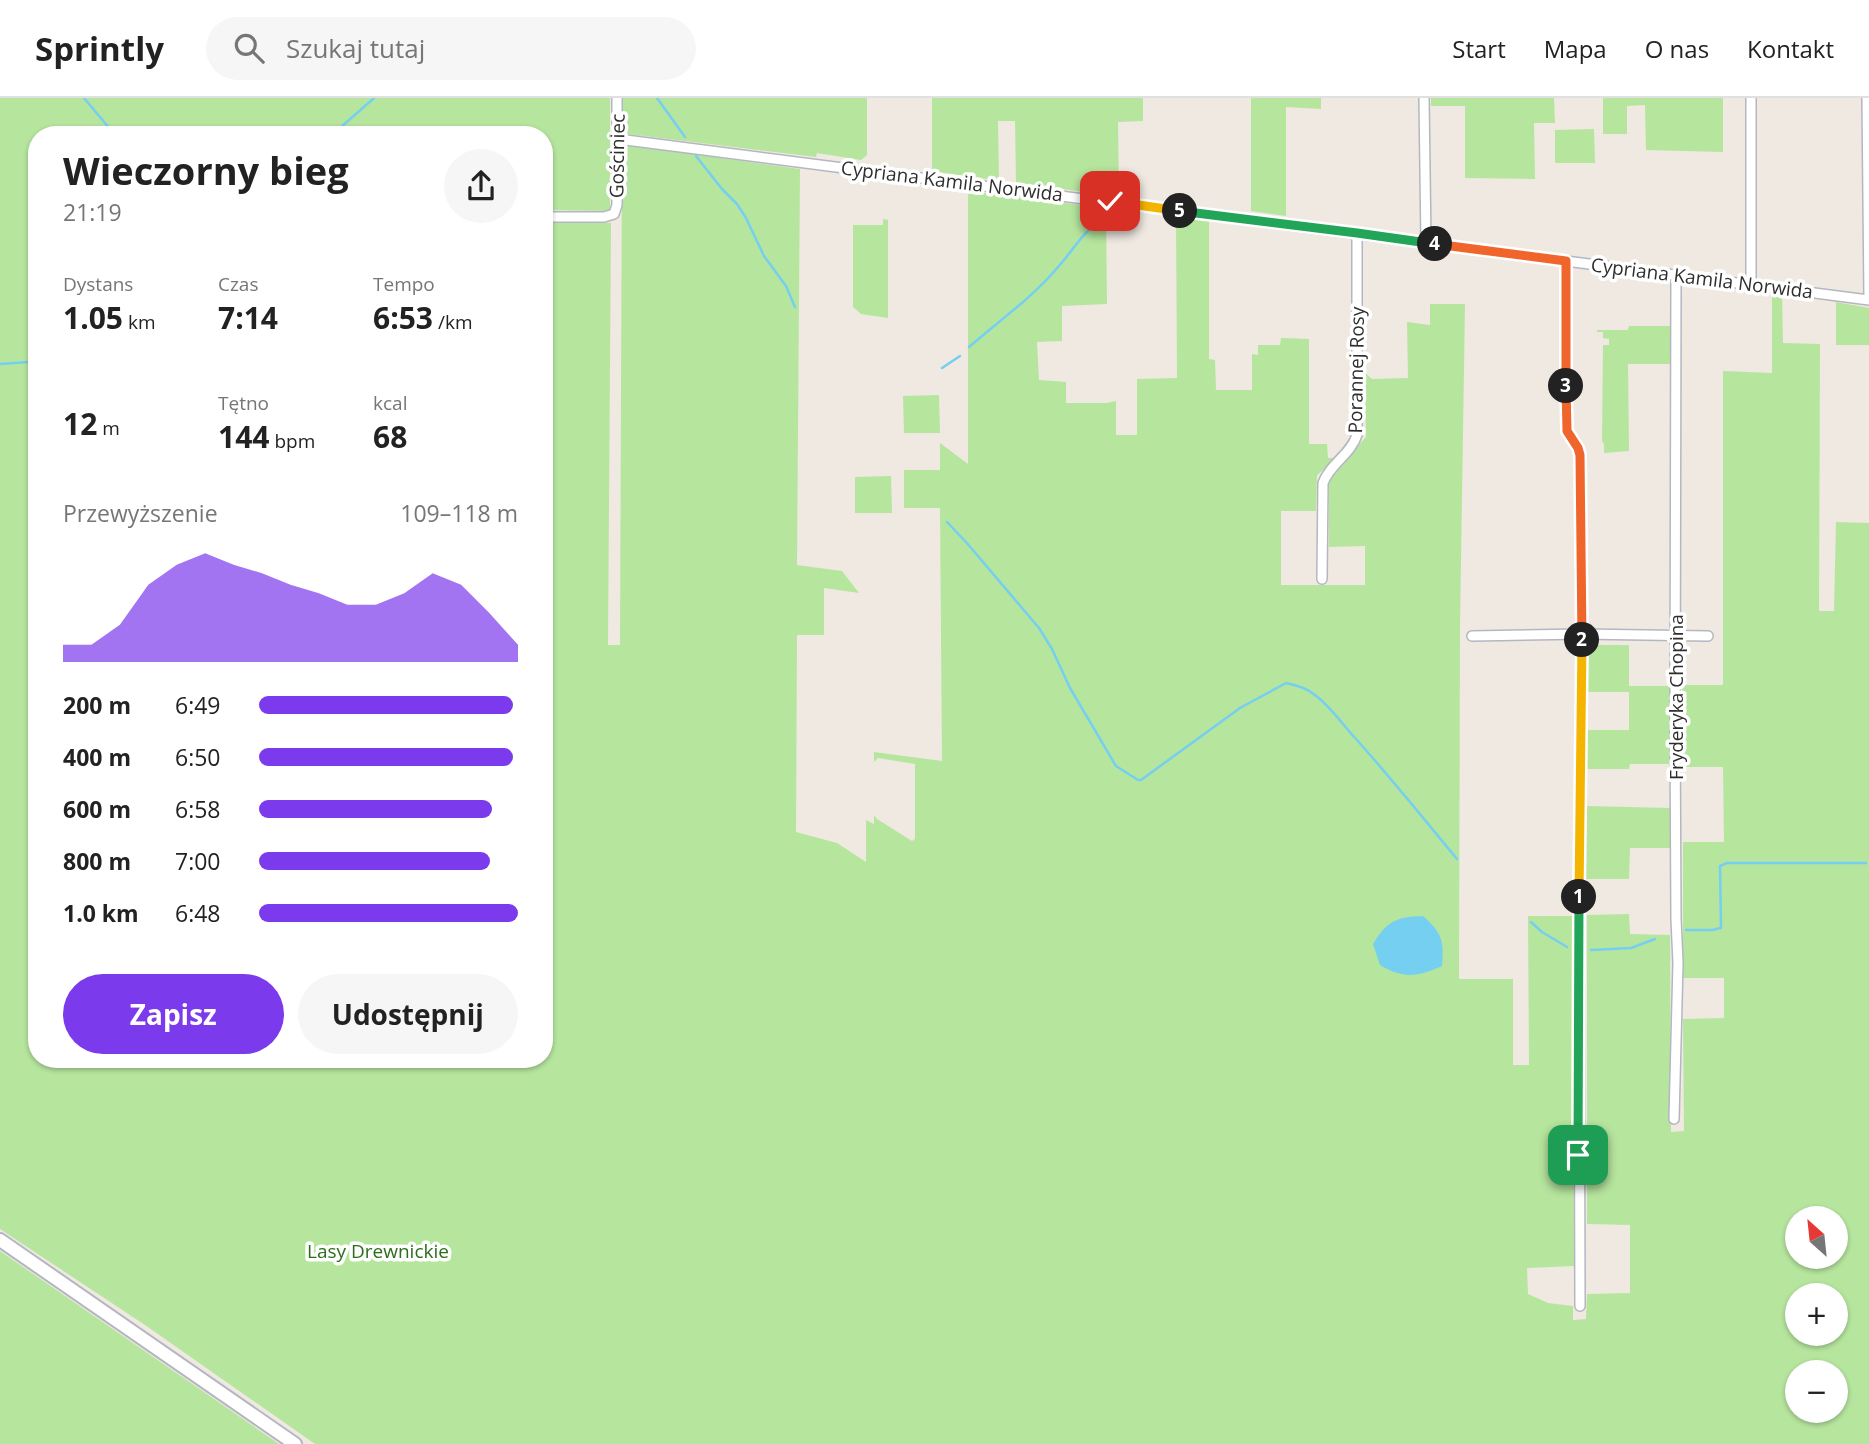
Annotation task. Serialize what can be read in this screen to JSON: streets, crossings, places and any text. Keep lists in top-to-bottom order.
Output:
{
  "streets": {
    "street": [
      "Gościniec",
      "Cypriana Kamila Norwida",
      "Porannej Rosy",
      "Fryderyka Chopina"
    ]
  },
  "crossings": [
    ["Gościniec", "Cypriana Kamila Norwida"],
    ["Cypriana Kamila Norwida", "Porannej Rosy"],
    ["Cypriana Kamila Norwida", "Fryderyka Chopina"]
  ],
  "parks": ["Lasy Drewnickie"],
  "north": "top left",
  "page": {
    "header": "Sprintly",
    "search": "Szukaj tutaj",
    "nav": [
      "Start",
      "Mapa",
      "O nas",
      "Kontakt"
    ],
    "heading": ["Wieczorny bieg", "21:19"],
    "pins": [
      "5",
      "4",
      "3",
      "2",
      "1"
    ],
    "stats": [
      ["Dystans", "1.05 km"],
      ["Czas", "7:14"],
      ["Tempo", "6:53 /km"],
      ["12 m"],
      ["Tętno", "144 bpm"],
      ["kcal", "68"]
    ],
    "chart": ["Przewyższenie", "109–118 m"],
    "list": [
      {
        "name": "200 m",
        "note": "6:49"
      },
      {
        "name": "400 m",
        "note": "6:50"
      },
      {
        "name": "600 m",
        "note": "6:58"
      },
      {
        "name": "800 m",
        "note": "7:00"
      },
      {
        "name": "1.0 km",
        "note": "6:48"
      }
    ],
    "buttons": ["Zapisz", "Udostępnij"],
    "map_buttons": ["+", "−"]
  }
}
